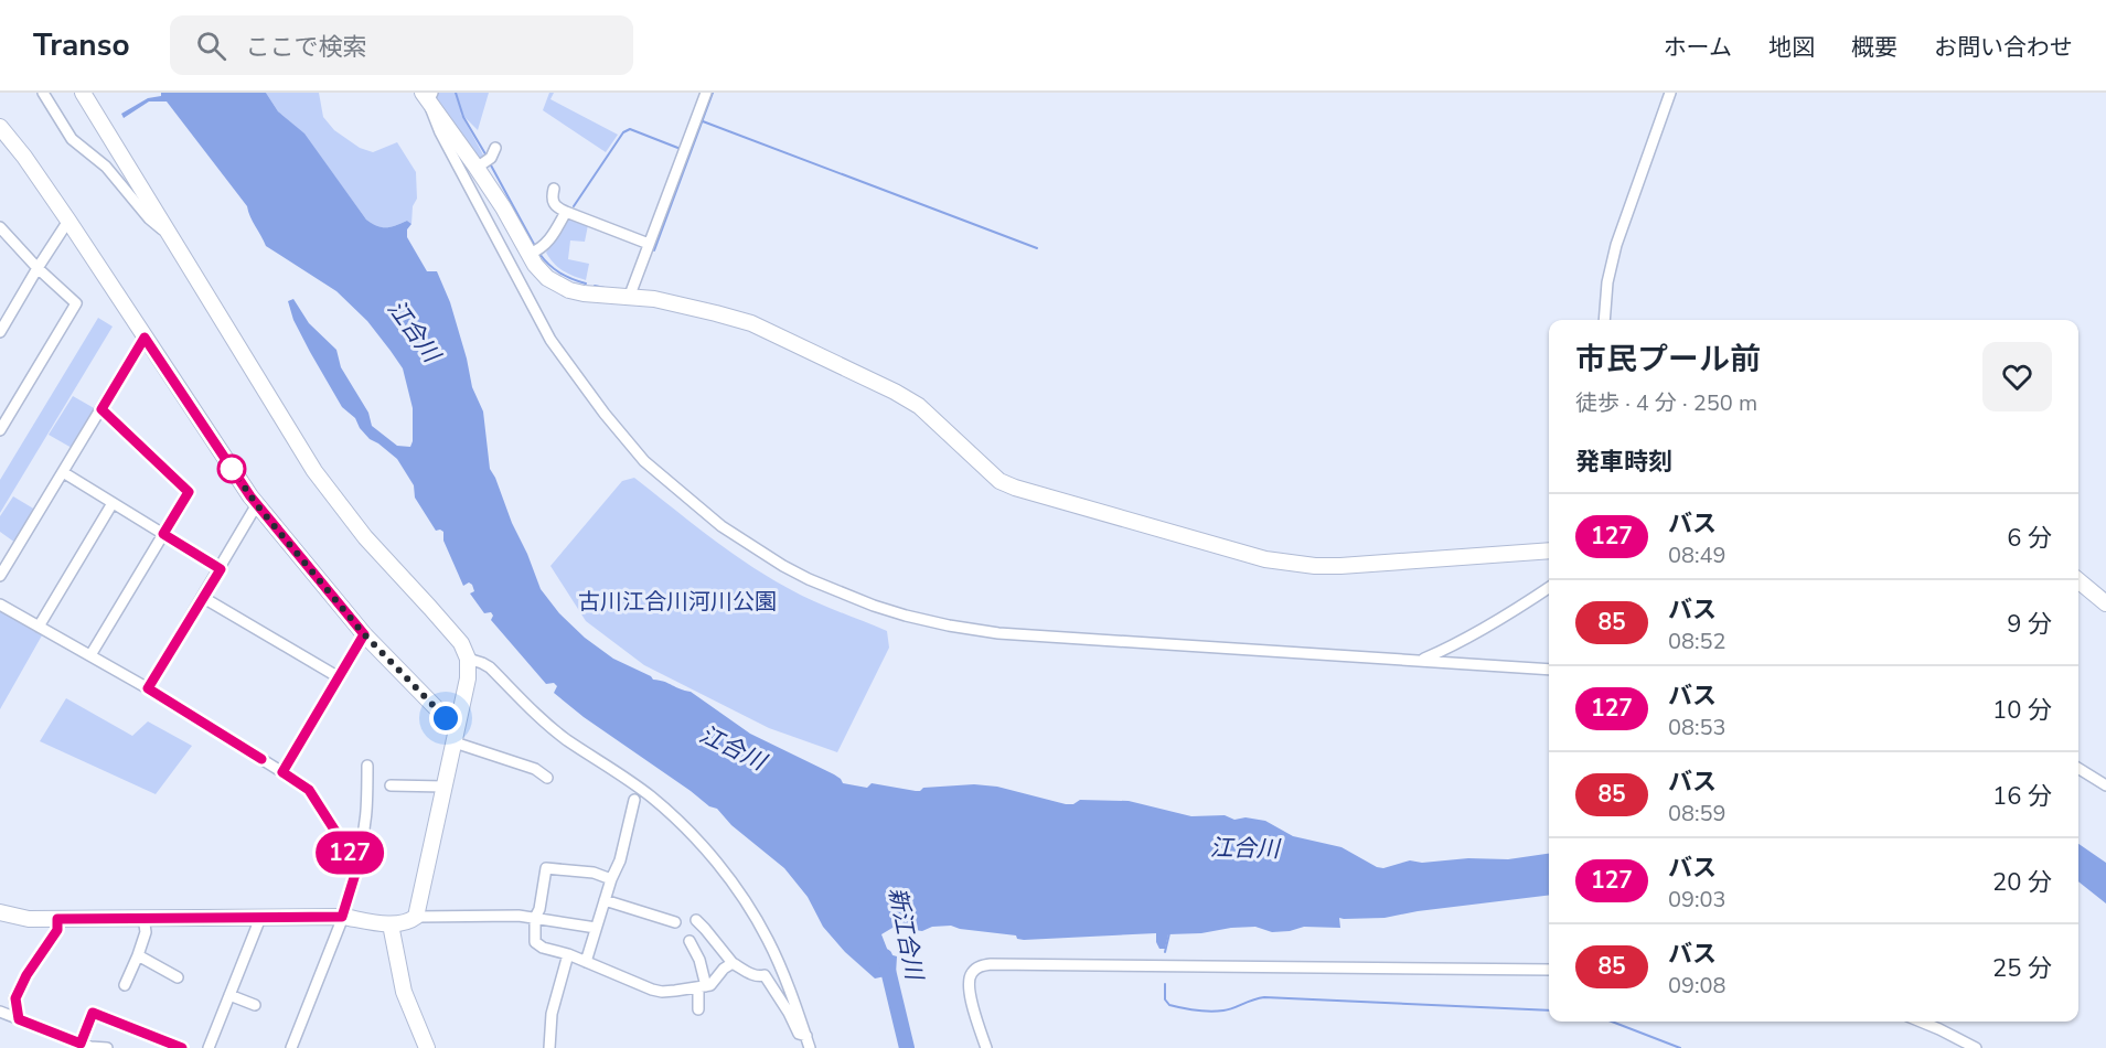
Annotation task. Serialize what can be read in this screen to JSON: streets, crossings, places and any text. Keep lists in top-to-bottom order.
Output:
{
  "water": ["江合川", "新江合川"],
  "parks": ["古川江合川河川公園"],
  "lines": ["bus line 127"],
  "page": {
    "header": "Transo",
    "search": "ここで検索",
    "nav": [
      "ホーム",
      "地図",
      "概要",
      "お問い合わせ"
    ],
    "on_map": "127",
    "heading": [
      ["市民プール前", "徒歩 · 4 分 · 250 m"],
      "発車時刻"
    ],
    "list": [
      {
        "mark": "127",
        "name": "バス",
        "note": "08:49",
        "value": "6 分"
      },
      {
        "mark": "85",
        "name": "バス",
        "note": "08:52",
        "value": "9 分"
      },
      {
        "mark": "127",
        "name": "バス",
        "note": "08:53",
        "value": "10 分"
      },
      {
        "mark": "85",
        "name": "バス",
        "note": "08:59",
        "value": "16 分"
      },
      {
        "mark": "127",
        "name": "バス",
        "note": "09:03",
        "value": "20 分"
      },
      {
        "mark": "85",
        "name": "バス",
        "note": "09:08",
        "value": "25 分"
      }
    ]
  }
}
